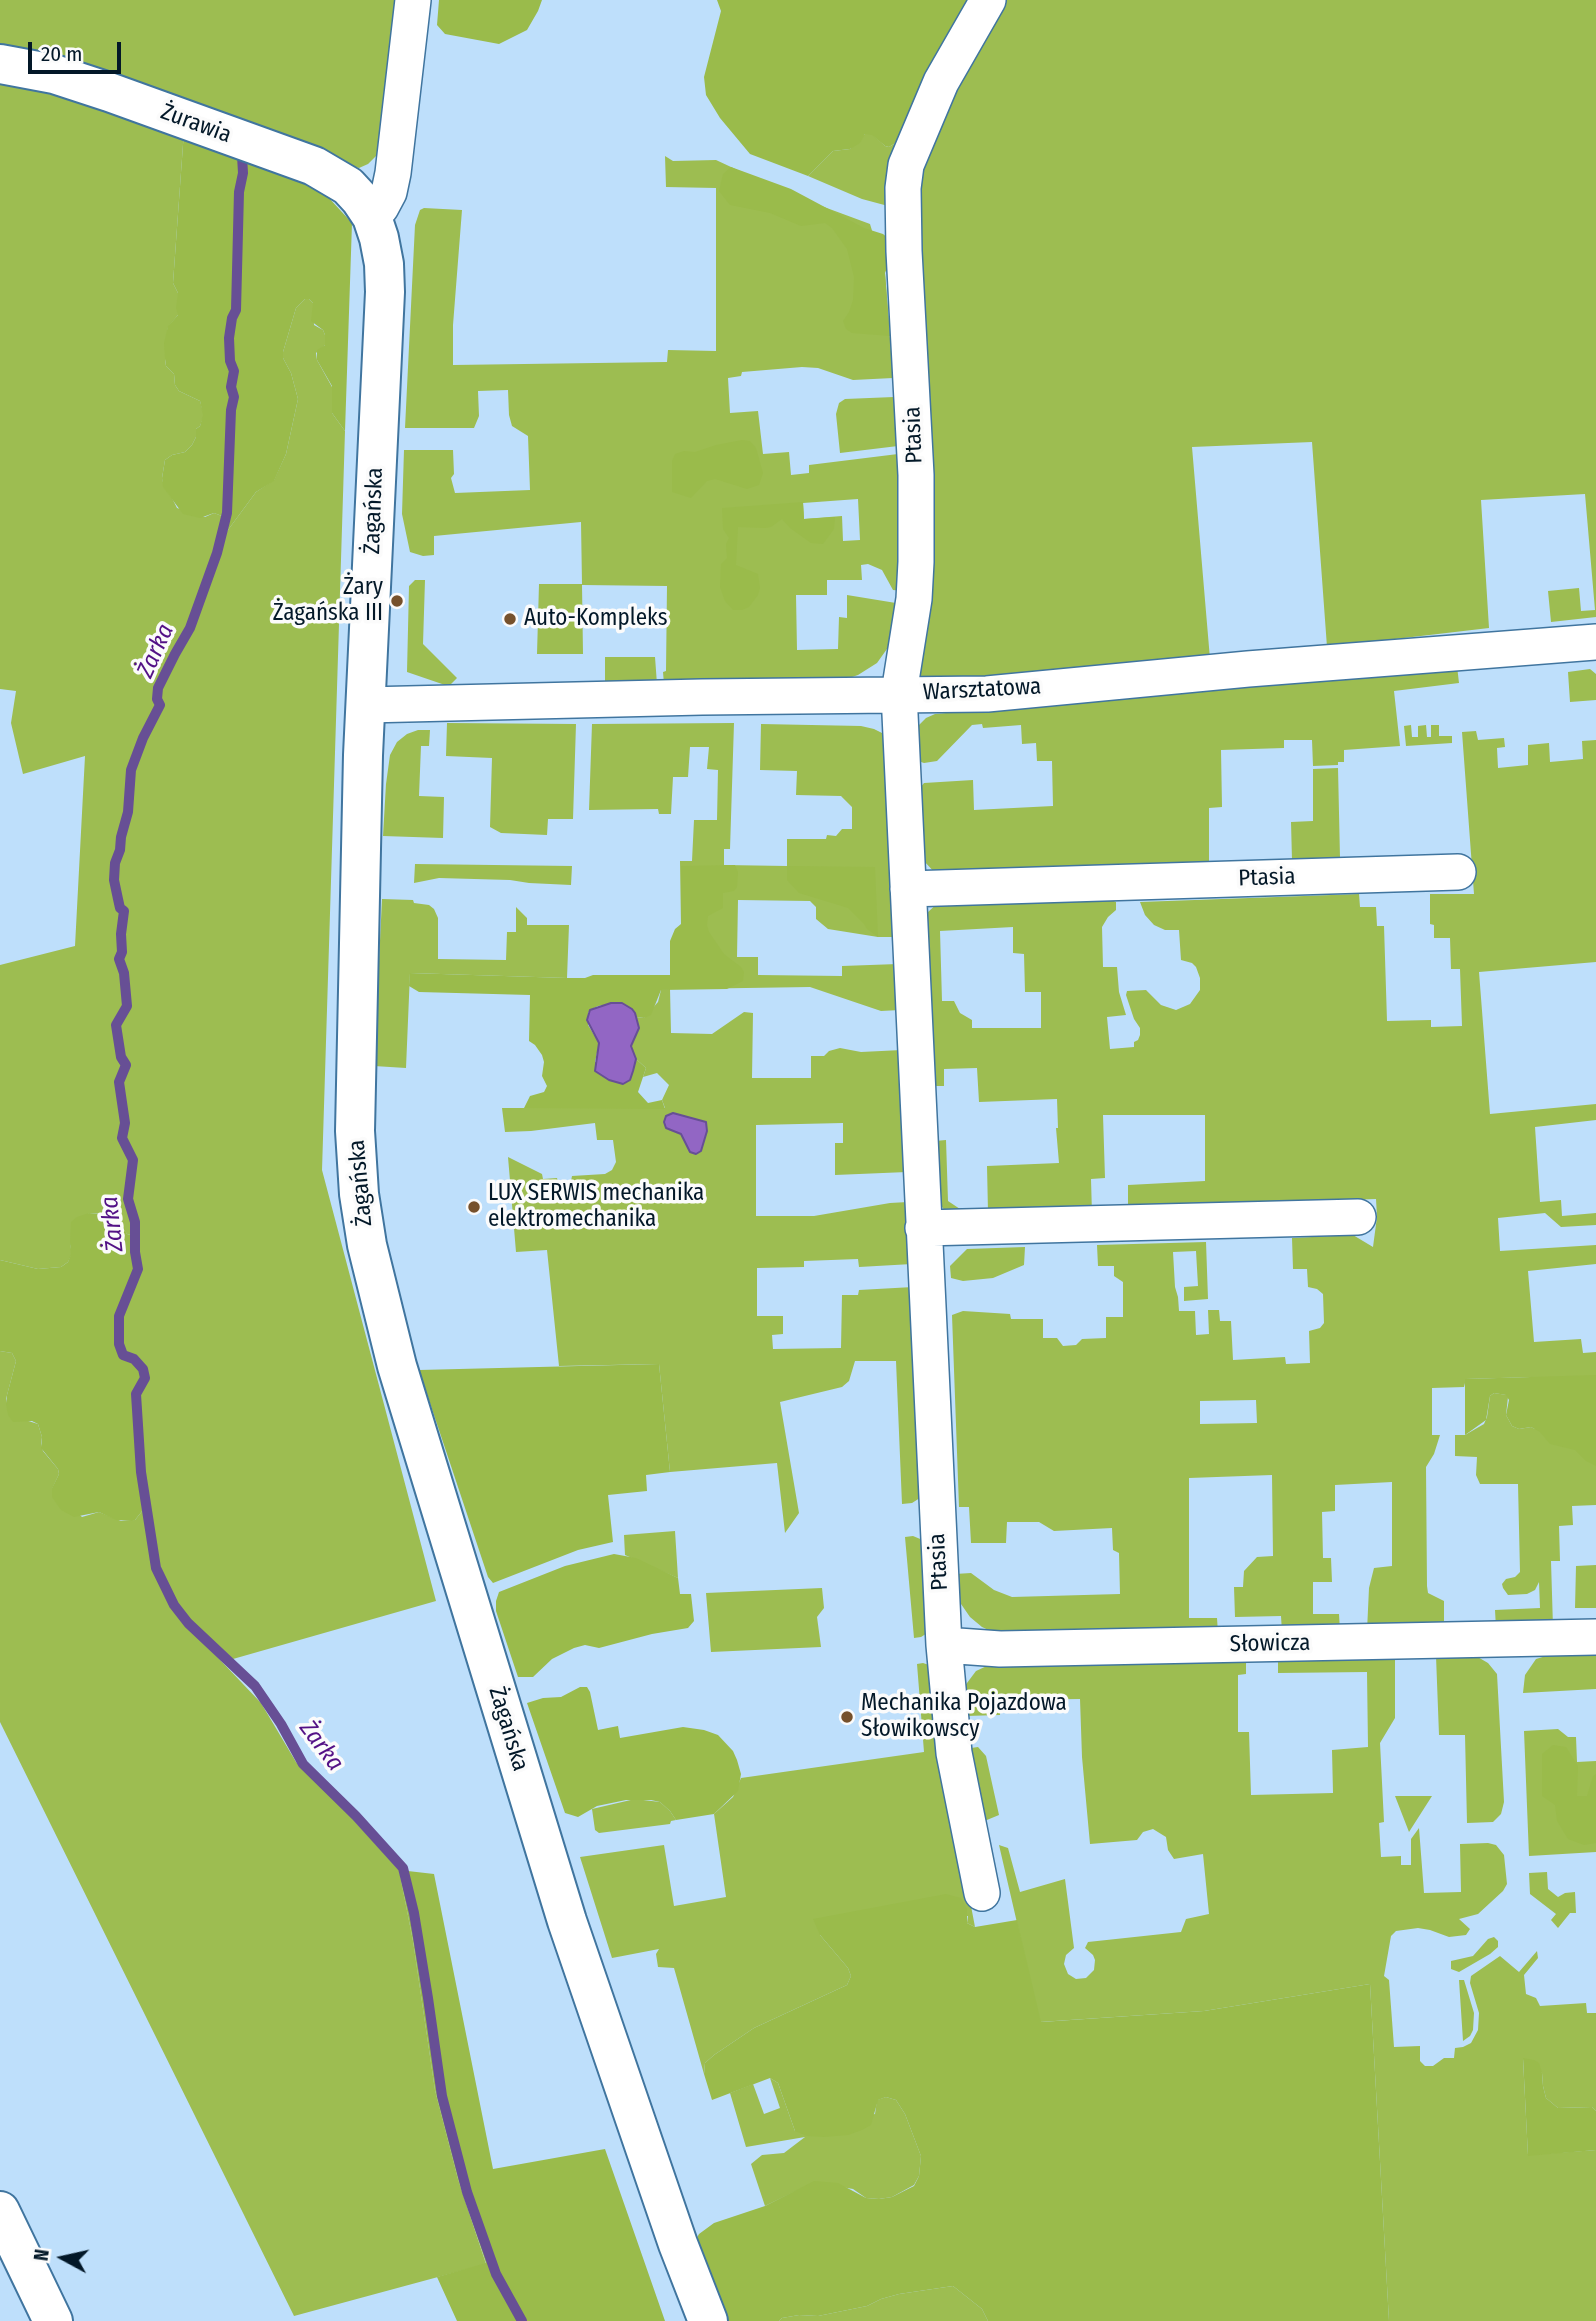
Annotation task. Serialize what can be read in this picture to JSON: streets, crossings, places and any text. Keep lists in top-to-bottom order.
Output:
{
  "streets": {
    "street": [
      "Żurawia",
      "Ptasia",
      "Żagańska",
      "Warsztatowa",
      "Słowicza"
    ]
  },
  "crossings": [
    ["Żurawia", "Żagańska"],
    ["Ptasia", "Warsztatowa"],
    ["Ptasia", "Słowicza"],
    ["Żagańska", "Warsztatowa"]
  ],
  "water": ["Żarka"],
  "places": [
    "Żary Żagańska III",
    "Auto-Kompleks",
    "LUX SERWIS mechanika elektromechanika",
    "Mechanika Pojazdowa Słowikowscy"
  ],
  "scale_bar": "20 m",
  "north": "left"
}
